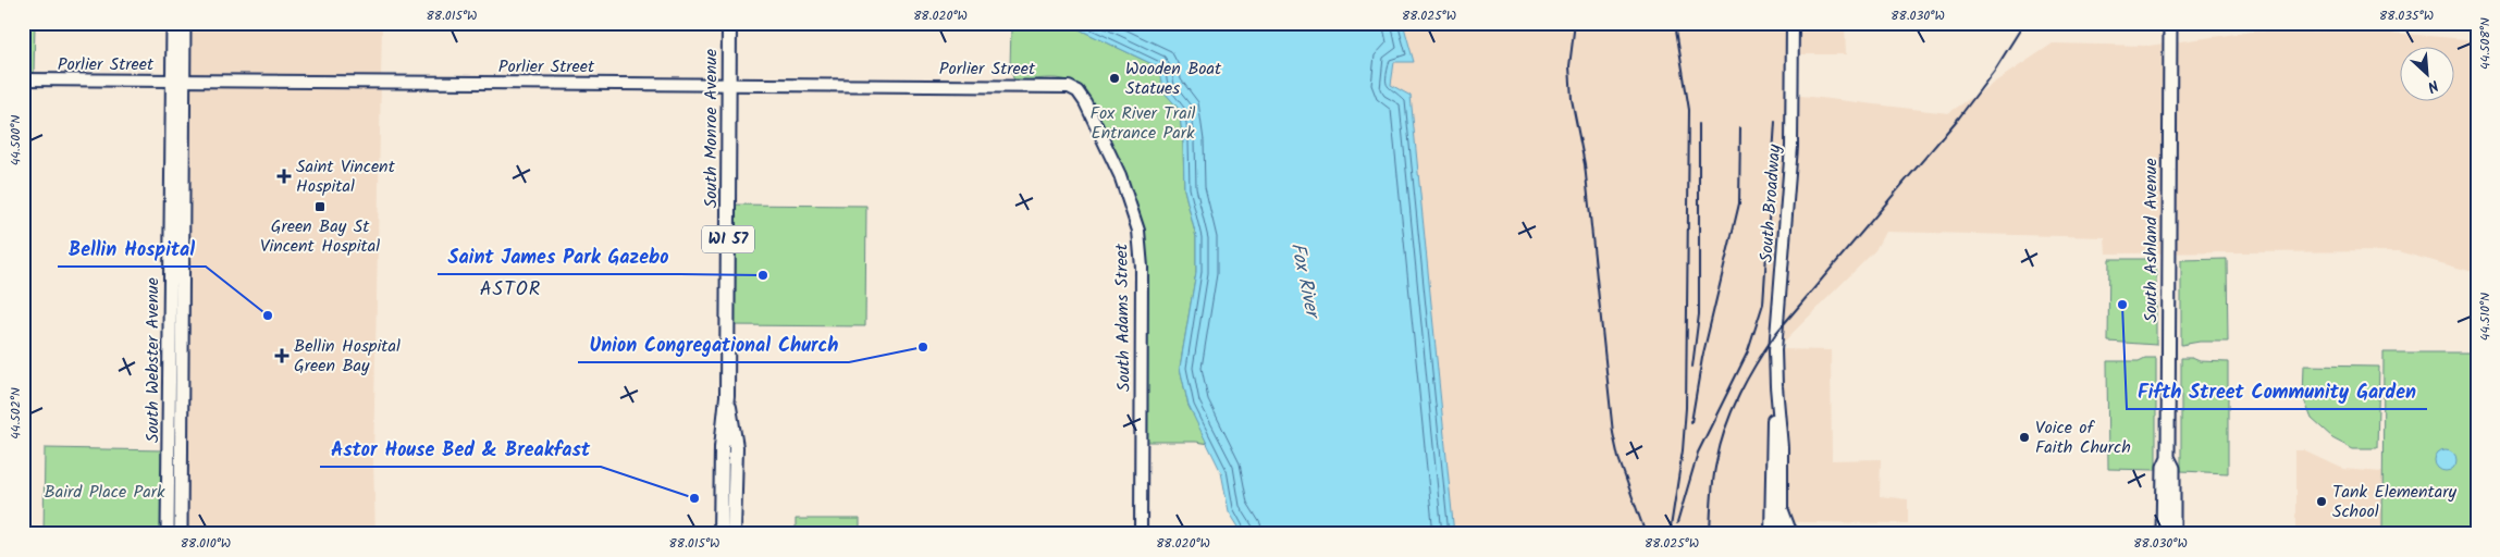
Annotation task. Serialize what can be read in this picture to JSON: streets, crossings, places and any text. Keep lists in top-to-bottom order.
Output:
{
  "streets": {
    "main road": [
      "South Monroe Avenue",
      "WI 57",
      "South Ashland Avenue",
      "South Webster Avenue"
    ],
    "street": ["Porlier Street", "South Broadway", "South Adams Street"]
  },
  "crossings": [
    ["Porlier Street", "South Monroe Avenue"],
    ["Porlier Street", "South Adams Street"],
    ["Porlier Street", "South Webster Avenue"]
  ],
  "districts": ["ASTOR"],
  "water": ["Fox River"],
  "parks": ["Fox River Trail Entrance Park", "Baird Place Park"],
  "places": {
    "other": [
      "Wooden Boat Statues",
      "Saint James Park Gazebo",
      "Fifth Street Community Garden",
      "Bellin Hospital",
      "Union Congregational Church",
      "Voice of Faith Church",
      "Astor House Bed & Breakfast",
      "Tank Elementary School"
    ],
    "health": ["Saint Vincent Hospital", "Bellin Hospital Green Bay"],
    "transit": ["Green Bay St Vincent Hospital"]
  },
  "north": "bottom right",
  "coordinates": [
    "88.015°W",
    "88.020°W",
    "88.025°W",
    "88.030°W",
    "88.035°W",
    "44.508°N",
    "44.500°N",
    "44.510°N",
    "44.502°N",
    "88.010°W"
  ]
}
